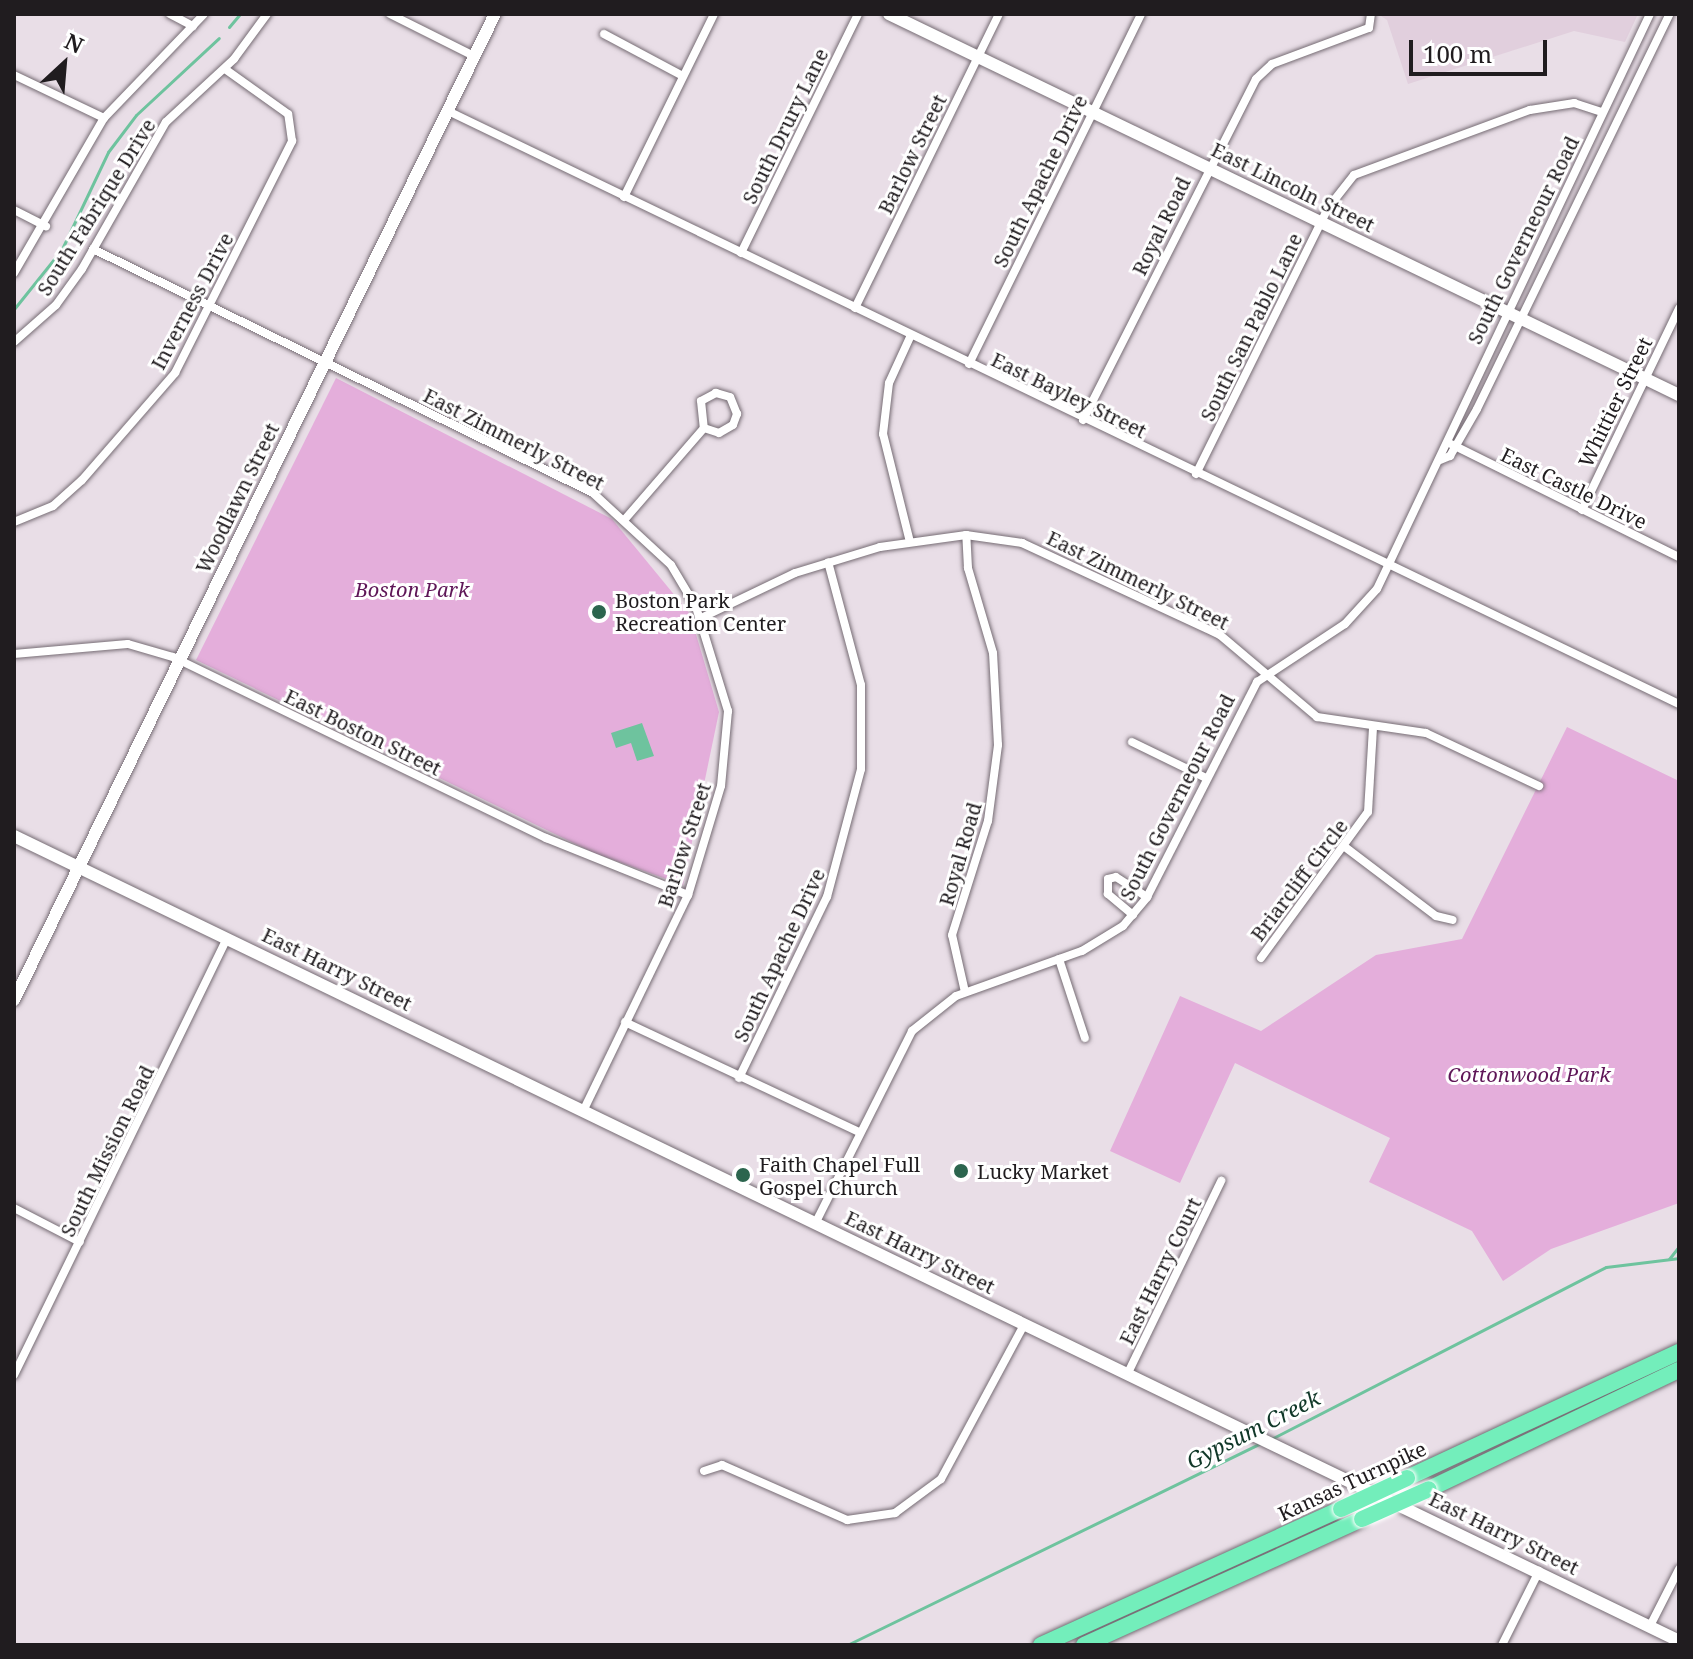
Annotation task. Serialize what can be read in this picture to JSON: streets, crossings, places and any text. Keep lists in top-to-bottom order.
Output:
{
  "streets": {
    "highway": ["Kansas Turnpike"],
    "street": [
      "South Drury Lane",
      "Barlow Street",
      "South Apache Drive",
      "East Lincoln Street",
      "South Fabrique Drive",
      "Royal Road",
      "South Governeour Road",
      "Inverness Drive",
      "South San Pablo Lane",
      "East Bayley Street",
      "Whittier Street",
      "East Zimmerly Street",
      "East Castle Drive",
      "Woodlawn Street",
      "East Boston Street",
      "Briarcliff Circle",
      "East Harry Street",
      "South Mission Road",
      "East Harry Court"
    ]
  },
  "crossings": [
    ["South Drury Lane", "East Bayley Street"],
    ["Barlow Street", "East Lincoln Street"],
    ["Barlow Street", "East Bayley Street"],
    ["Barlow Street", "East Zimmerly Street"],
    ["Barlow Street", "East Boston Street"],
    ["Barlow Street", "East Harry Street"],
    ["South Apache Drive", "East Lincoln Street"],
    ["South Apache Drive", "East Bayley Street"],
    ["South Apache Drive", "East Zimmerly Street"],
    ["East Lincoln Street", "Royal Road"],
    ["East Lincoln Street", "South Governeour Road"],
    ["East Lincoln Street", "South San Pablo Lane"],
    ["East Lincoln Street", "Whittier Street"],
    ["South Fabrique Drive", "Inverness Drive"],
    ["South Fabrique Drive", "East Zimmerly Street"],
    ["Royal Road", "South Governeour Road"],
    ["Royal Road", "East Bayley Street"],
    ["Royal Road", "East Zimmerly Street"],
    ["South Governeour Road", "South San Pablo Lane"],
    ["South Governeour Road", "East Bayley Street"],
    ["South Governeour Road", "East Zimmerly Street"],
    ["South Governeour Road", "East Castle Drive"],
    ["South Governeour Road", "East Harry Street"],
    ["Inverness Drive", "East Zimmerly Street"],
    ["South San Pablo Lane", "East Bayley Street"],
    ["East Bayley Street", "Woodlawn Street"],
    ["Whittier Street", "East Castle Drive"],
    ["East Zimmerly Street", "Woodlawn Street"],
    ["East Zimmerly Street", "Briarcliff Circle"],
    ["Woodlawn Street", "East Boston Street"],
    ["Woodlawn Street", "East Harry Street"],
    ["East Harry Street", "South Mission Road"],
    ["East Harry Street", "East Harry Court"]
  ],
  "water": ["Gypsum Creek"],
  "parks": ["Boston Park", "Cottonwood Park"],
  "places": ["Boston Park Recreation Center", "Lucky Market", "Faith Chapel Full Gospel Church"],
  "scale_bar": "100 m",
  "north": "top right"
}
